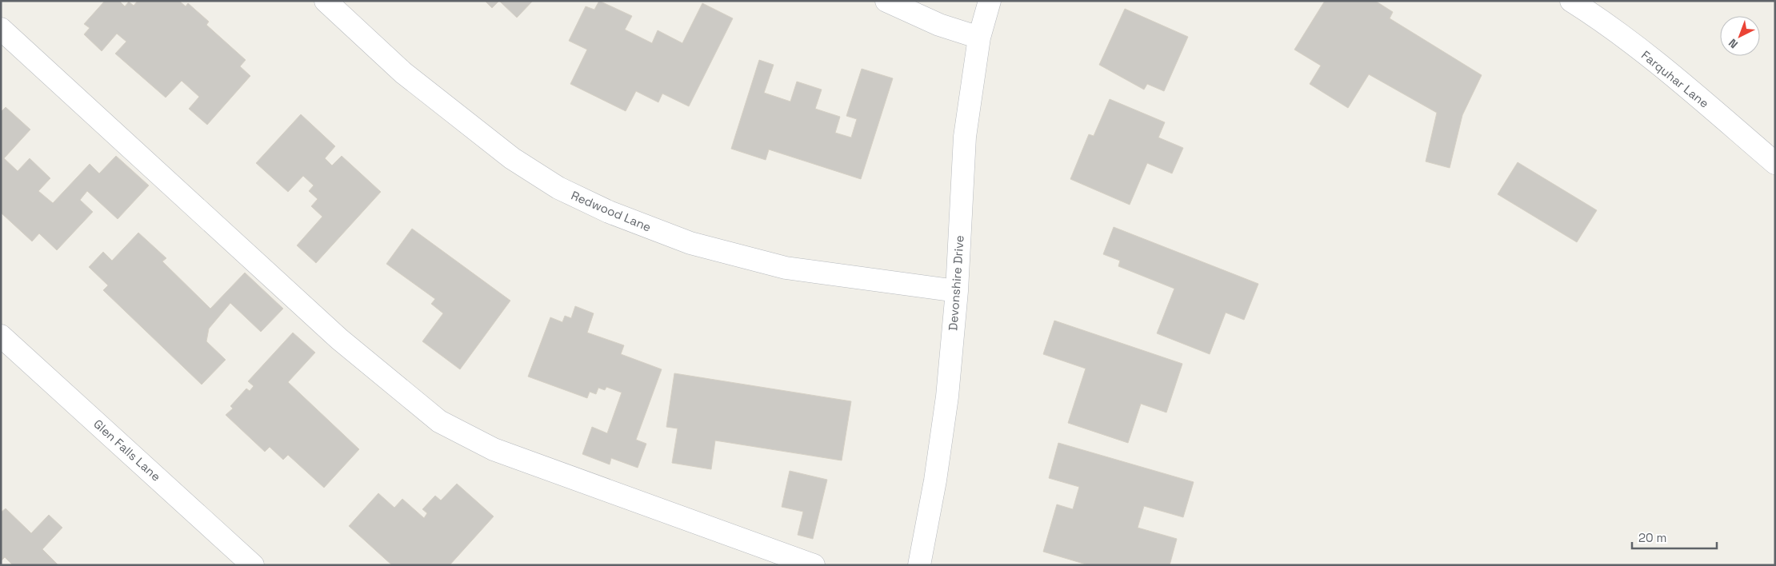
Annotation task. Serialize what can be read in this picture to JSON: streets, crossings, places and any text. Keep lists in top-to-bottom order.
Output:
{
  "streets": {
    "street": [
      "Farquhar Lane",
      "Redwood Lane",
      "Devonshire Drive",
      "Glen Falls Lane"
    ]
  },
  "crossings": [
    ["Redwood Lane", "Devonshire Drive"]
  ],
  "scale_bar": "20 m",
  "north": "bottom left"
}
